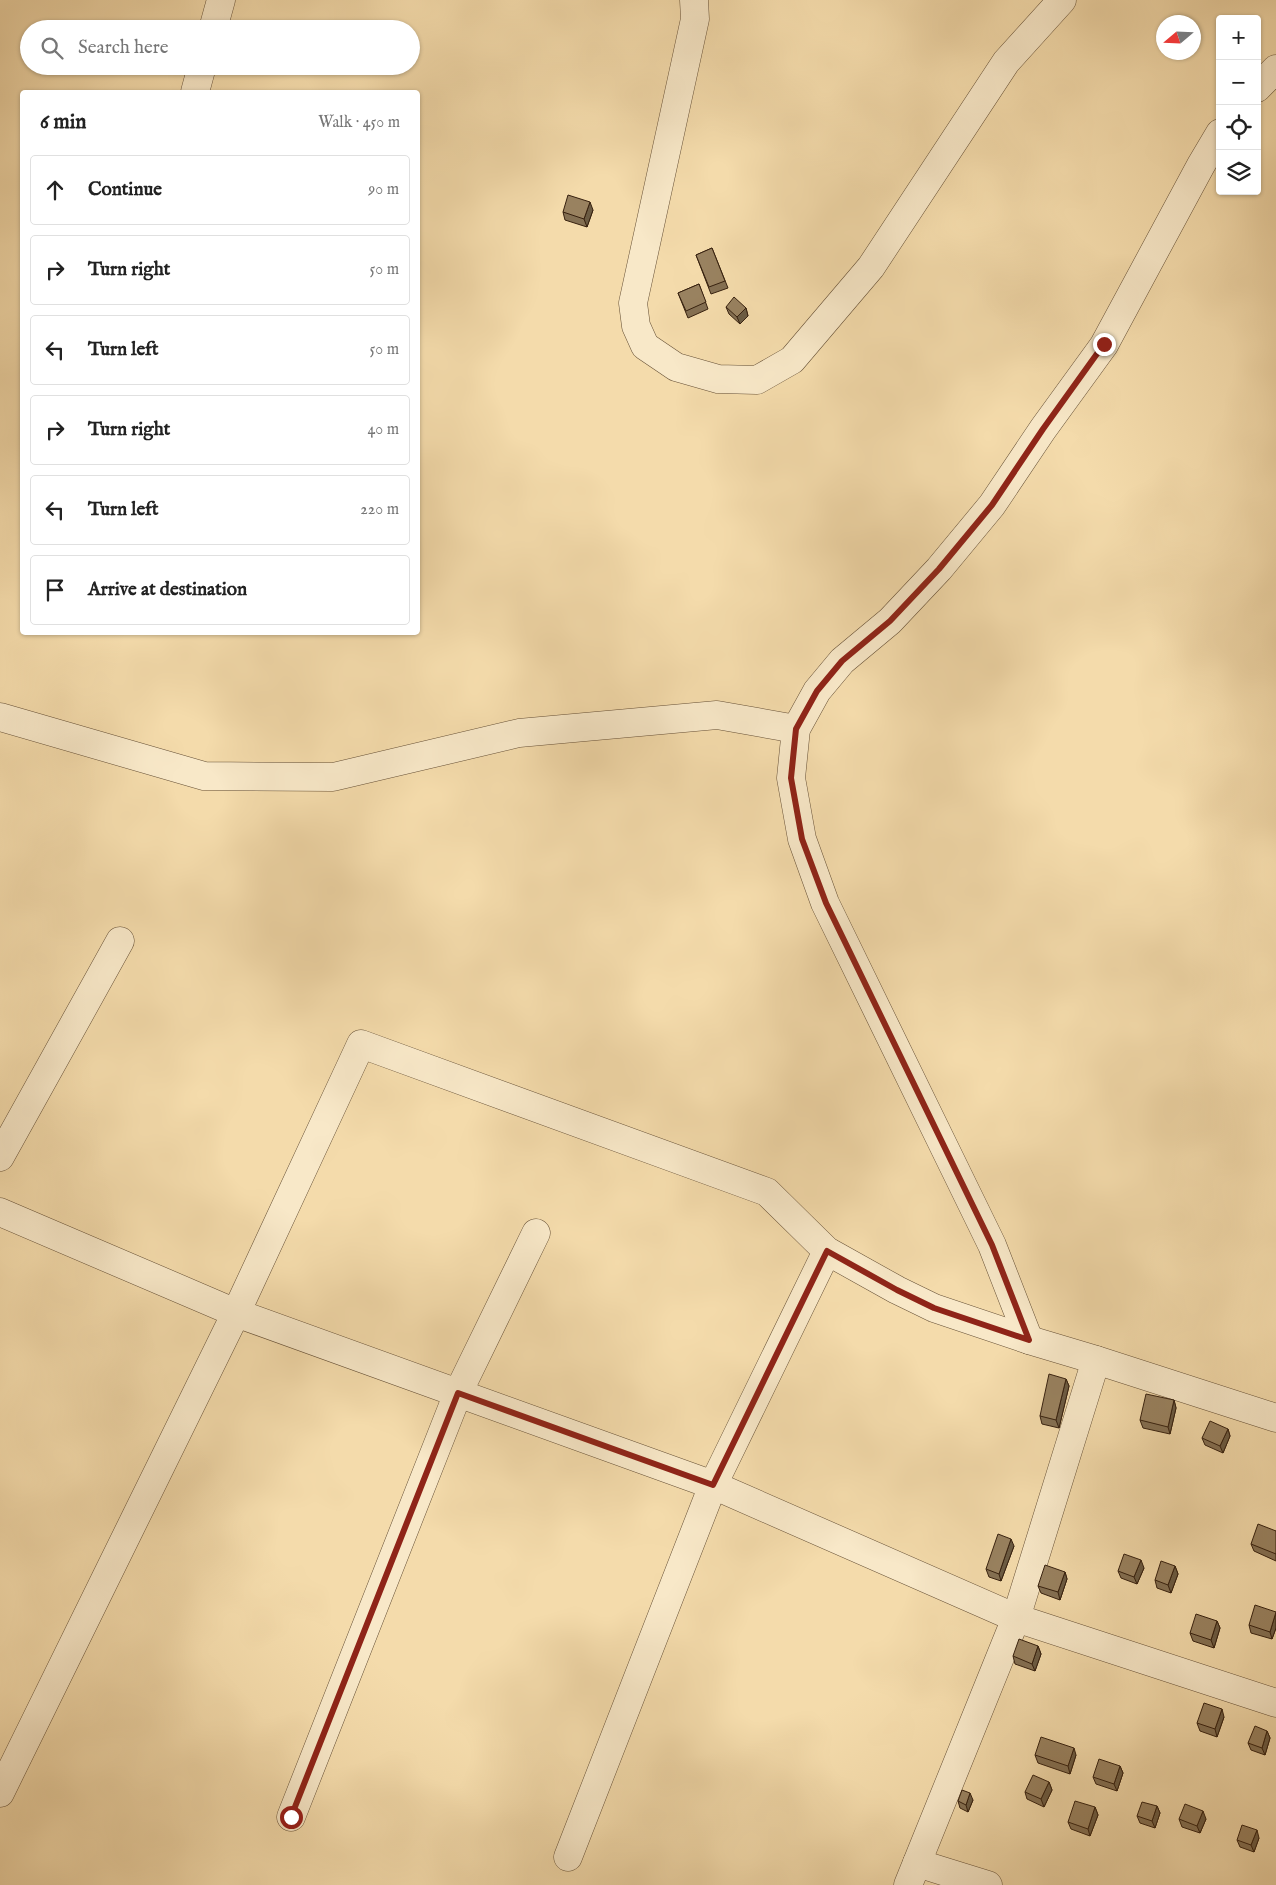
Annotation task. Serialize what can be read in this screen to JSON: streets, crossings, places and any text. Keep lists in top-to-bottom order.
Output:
{
  "north": "left",
  "page": {
    "map_buttons": ["+", "−"],
    "search": "Search here",
    "heading": ["6 min", "Walk · 450 m"],
    "list": [
      ["Continue", "90 m"],
      ["Turn right", "50 m"],
      ["Turn left", "50 m"],
      ["Turn right", "40 m"],
      ["Turn left", "220 m"],
      "Arrive at destination"
    ]
  }
}
